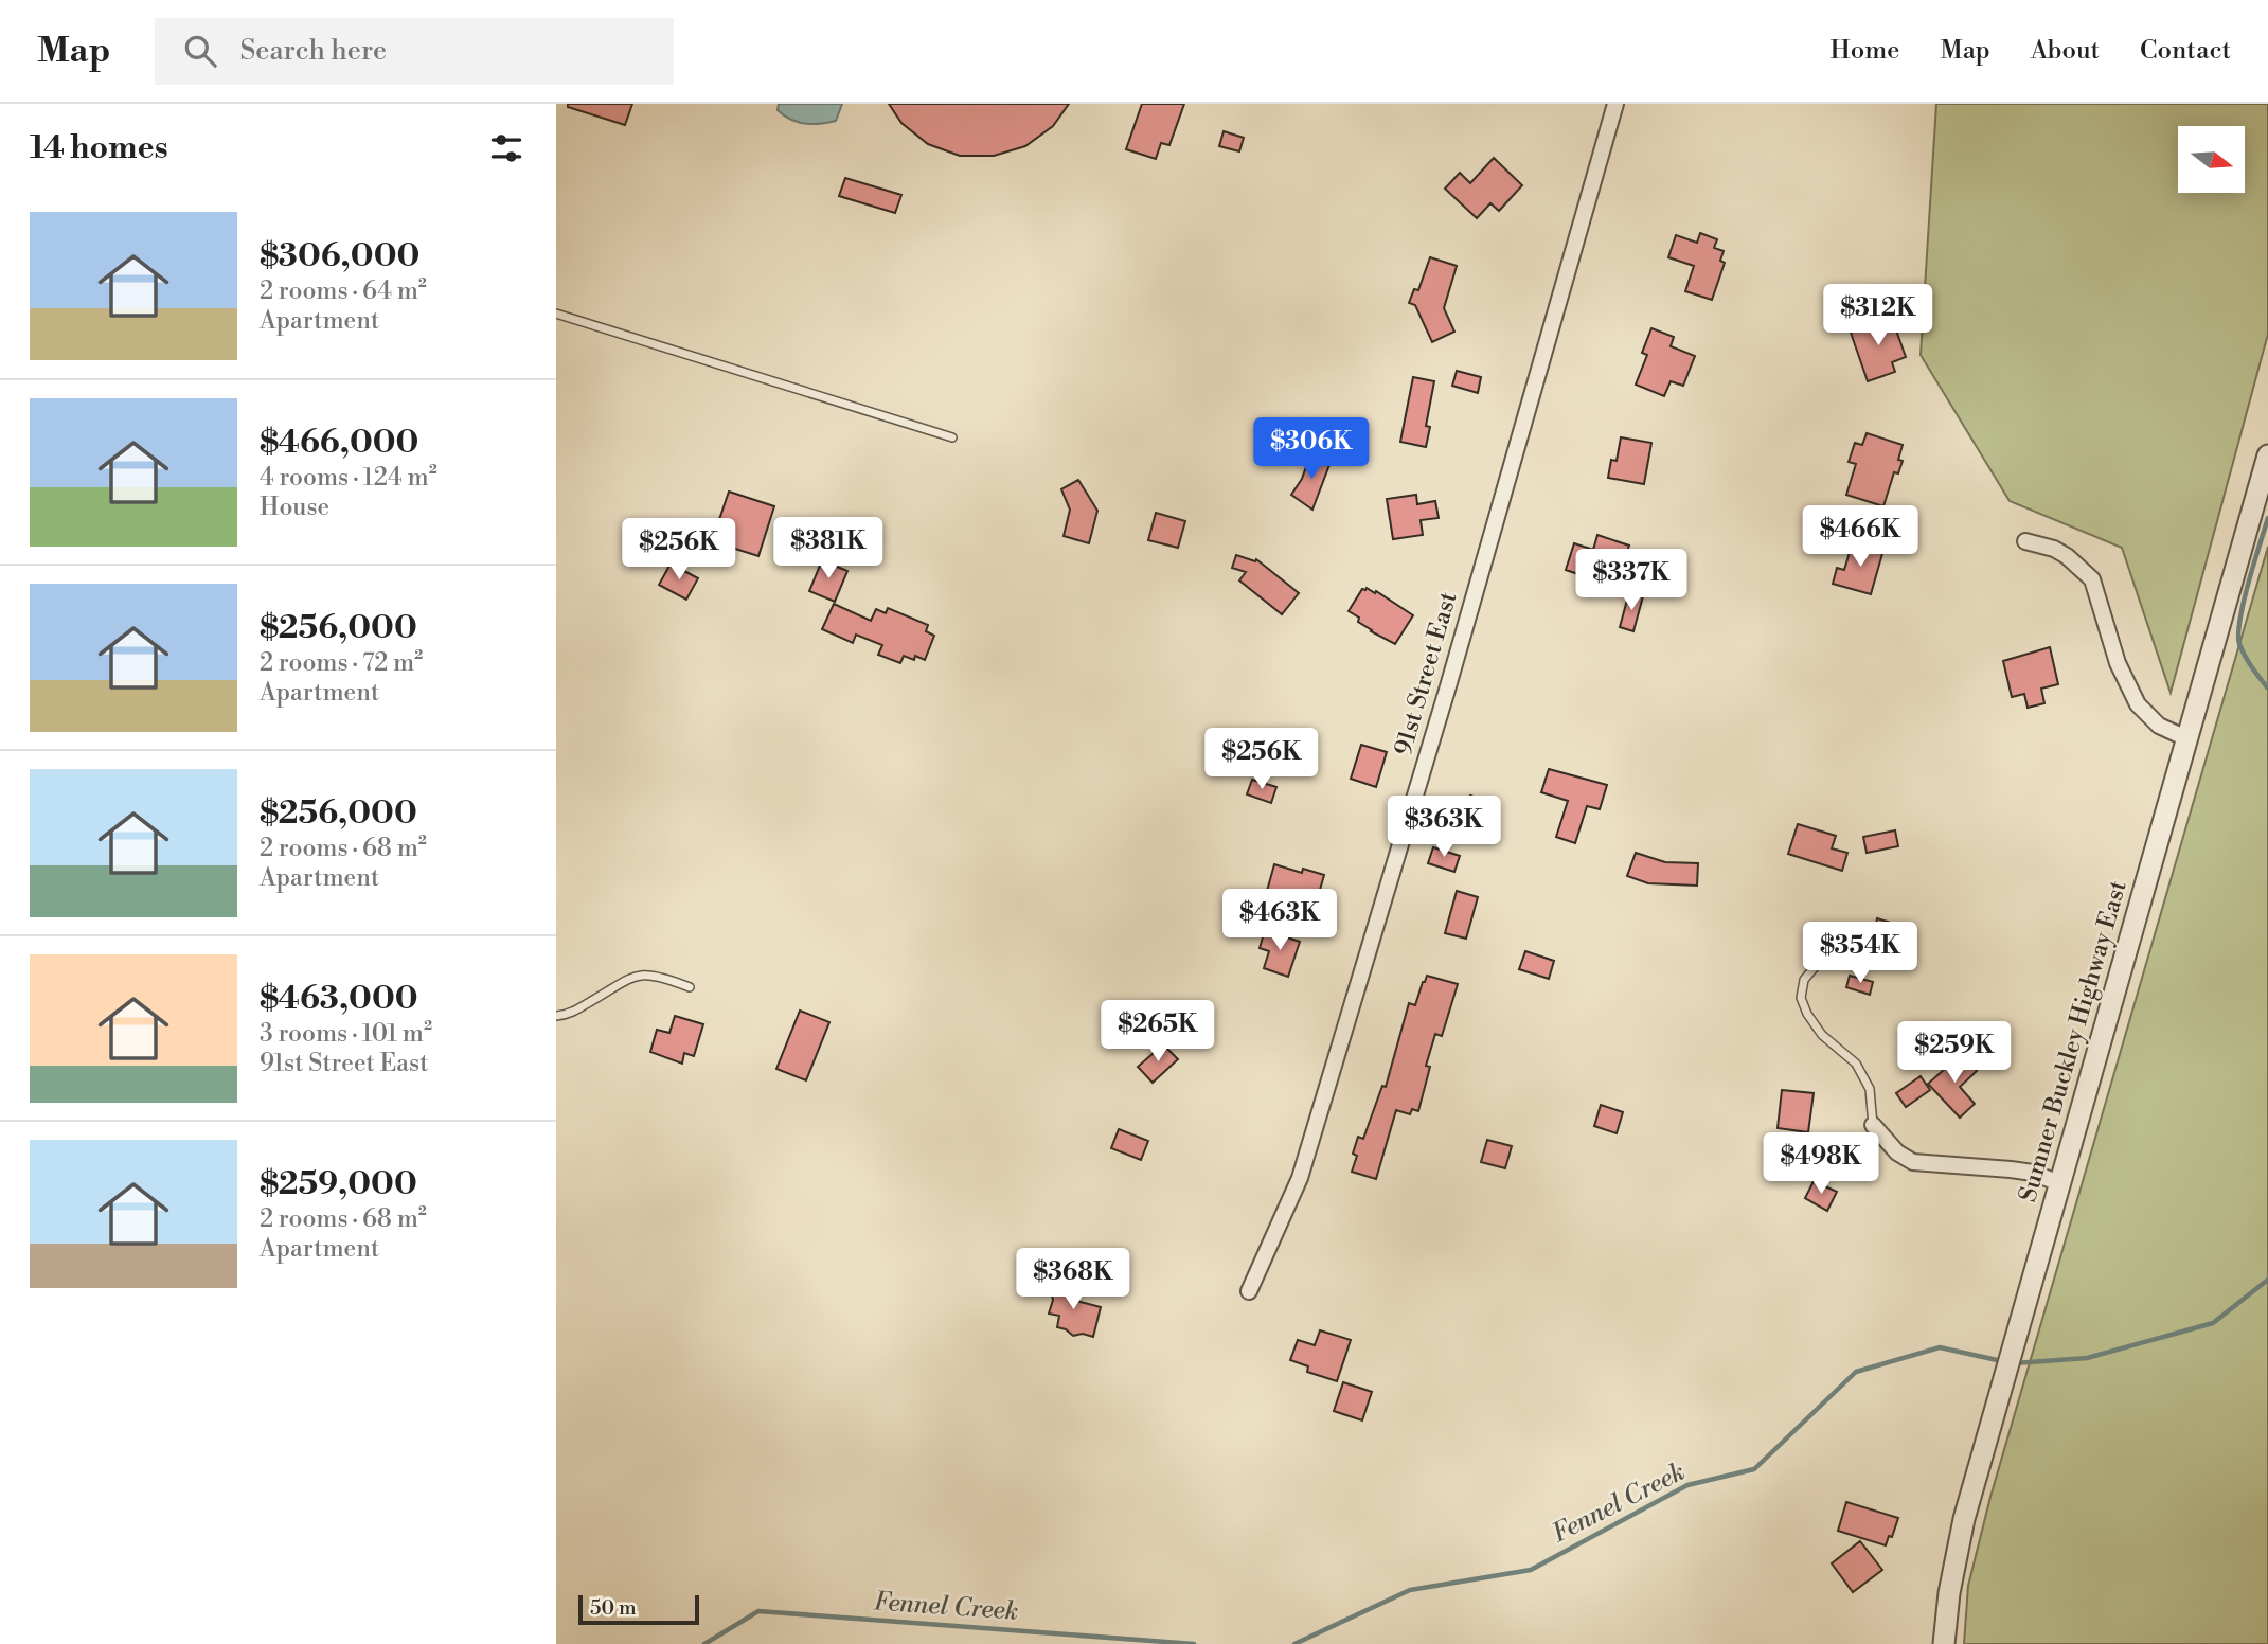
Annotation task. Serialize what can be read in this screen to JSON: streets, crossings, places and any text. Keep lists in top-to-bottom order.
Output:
{
  "streets": {
    "street": ["91st Street East", "Sumner Buckley Highway East"]
  },
  "water": ["Fennel Creek"],
  "scale_bar": "50 m",
  "north": "right",
  "page": {
    "header": "Map",
    "search": "Search here",
    "nav": [
      "Home",
      "Map",
      "About",
      "Contact"
    ],
    "heading": "14 homes",
    "list": [
      {
        "name": "$306,000",
        "note": "2 rooms · 64 m² · Apartment"
      },
      {
        "name": "$466,000",
        "note": "4 rooms · 124 m² · House"
      },
      {
        "name": "$256,000",
        "note": "2 rooms · 72 m² · Apartment"
      },
      {
        "name": "$256,000",
        "note": "2 rooms · 68 m² · Apartment"
      },
      {
        "name": "$463,000",
        "note": "3 rooms · 101 m² · 91st Street East"
      },
      {
        "name": "$259,000",
        "note": "2 rooms · 68 m² · Apartment"
      }
    ],
    "price": [
      "$312K",
      "$306K",
      "$466K",
      "$381K",
      "$256K",
      "$337K",
      "$256K",
      "$363K",
      "$463K",
      "$354K",
      "$265K",
      "$259K",
      "$498K",
      "$368K"
    ],
    "scale": "50 m"
  }
}
